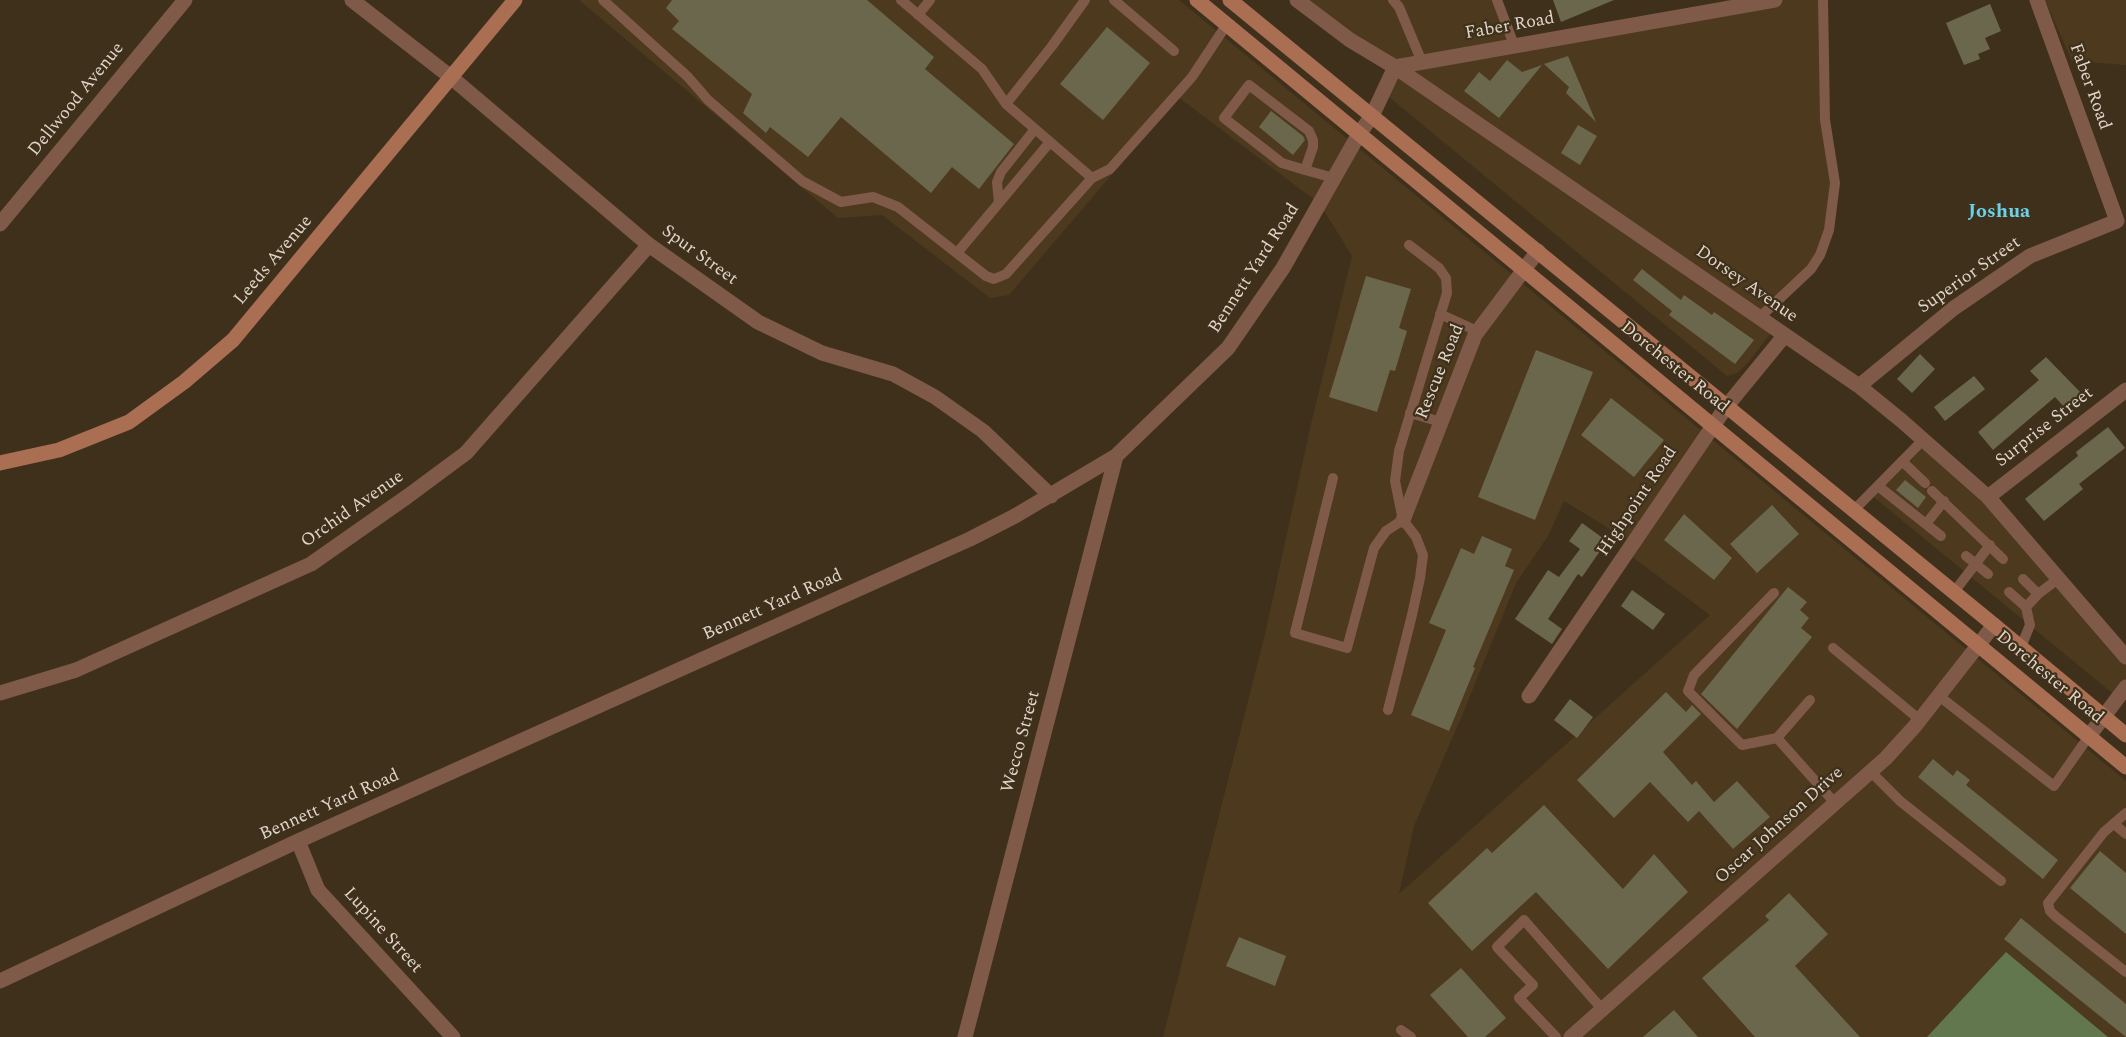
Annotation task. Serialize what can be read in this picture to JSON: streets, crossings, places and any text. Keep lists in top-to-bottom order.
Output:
{
  "streets": {
    "main road": ["Leeds Avenue", "Dorchester Road"],
    "street": [
      "Faber Road",
      "Dellwood Avenue",
      "Spur Street",
      "Bennett Yard Road",
      "Superior Street",
      "Dorsey Avenue",
      "Rescue Road",
      "Surprise Street",
      "Highpoint Road",
      "Orchid Avenue",
      "Wecco Street",
      "Oscar Johnson Drive",
      "Lupine Street"
    ]
  },
  "crossings": [
    ["Faber Road", "Bennett Yard Road"],
    ["Faber Road", "Superior Street"],
    ["Faber Road", "Dorsey Avenue"],
    ["Spur Street", "Leeds Avenue"],
    ["Spur Street", "Bennett Yard Road"],
    ["Spur Street", "Orchid Avenue"],
    ["Bennett Yard Road", "Dorsey Avenue"],
    ["Bennett Yard Road", "Dorchester Road"],
    ["Bennett Yard Road", "Wecco Street"],
    ["Bennett Yard Road", "Lupine Street"],
    ["Superior Street", "Dorsey Avenue"],
    ["Dorsey Avenue", "Surprise Street"],
    ["Dorsey Avenue", "Highpoint Road"],
    ["Dorchester Road", "Rescue Road"],
    ["Dorchester Road", "Highpoint Road"],
    ["Dorchester Road", "Oscar Johnson Drive"]
  ],
  "districts": ["Joshua"]
}
